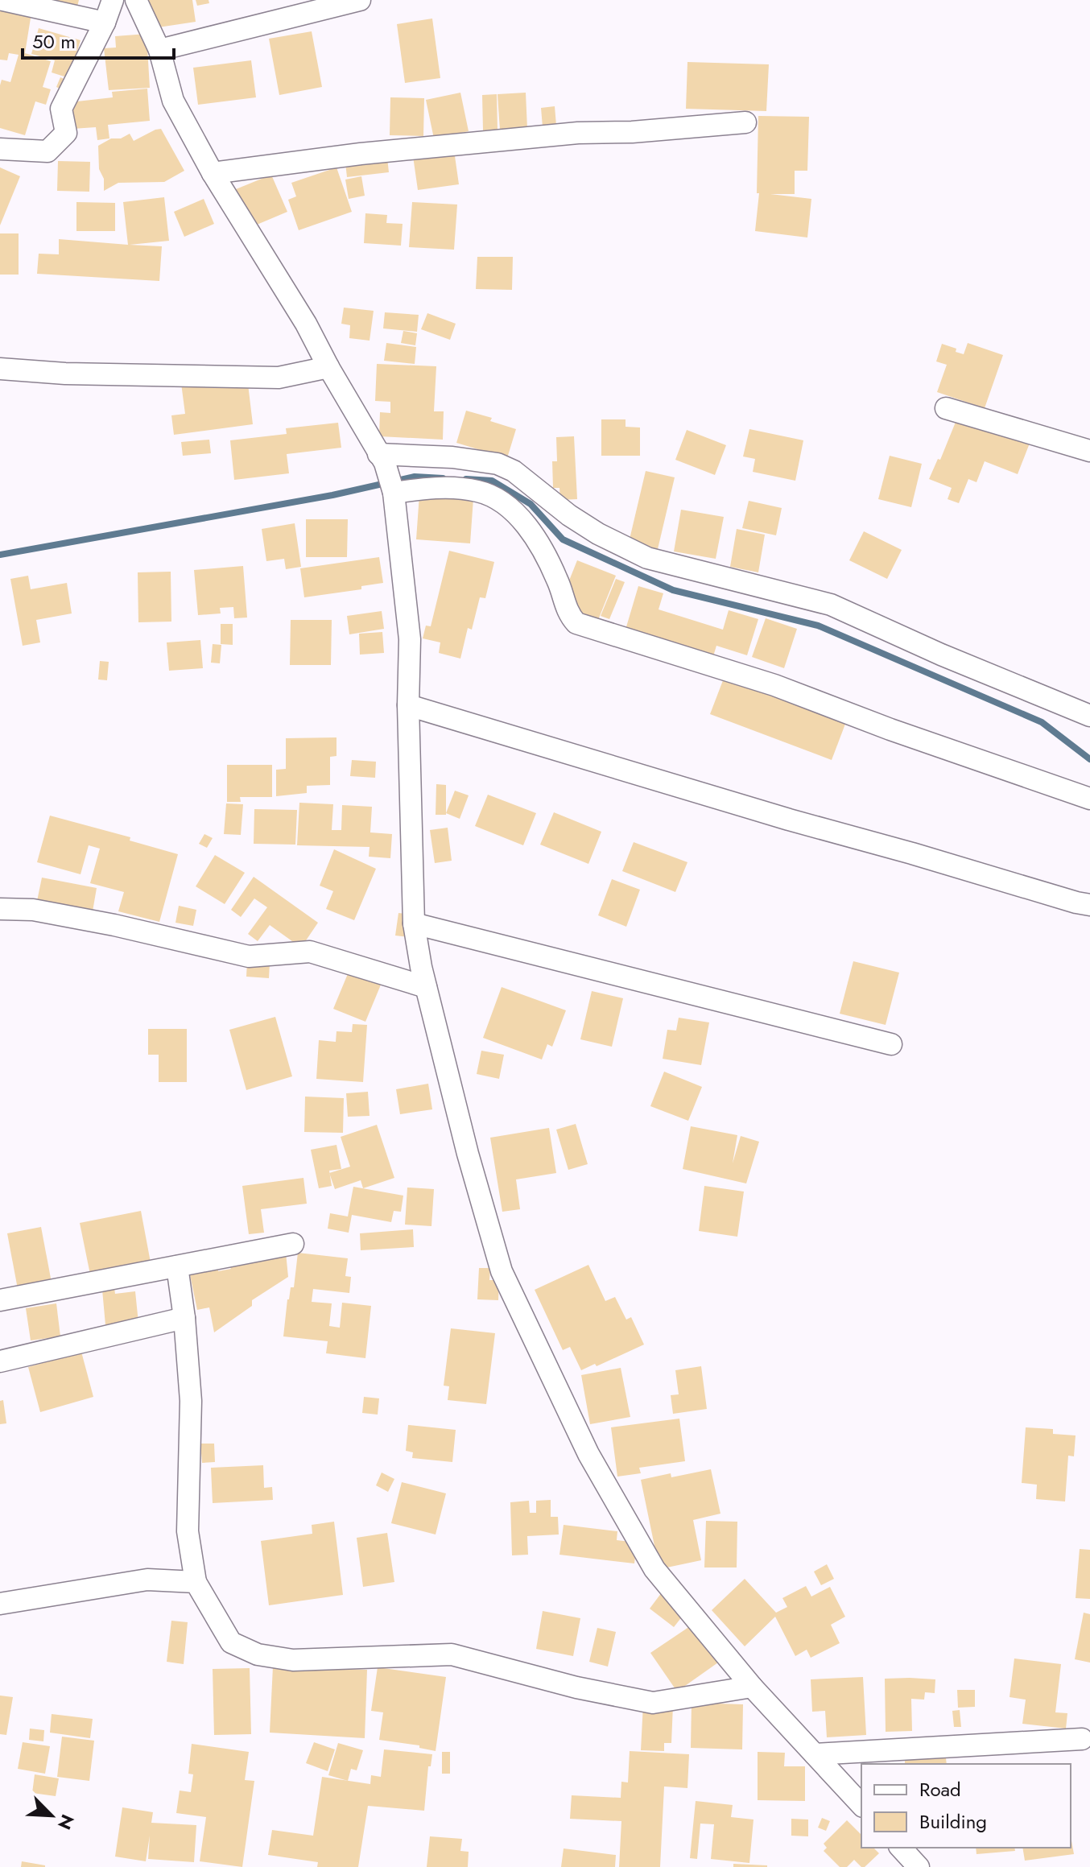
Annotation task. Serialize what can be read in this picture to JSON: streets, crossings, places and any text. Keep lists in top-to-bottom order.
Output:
{
  "legend": ["Road", "Building"],
  "scale_bar": "50 m",
  "north": "bottom right"
}
